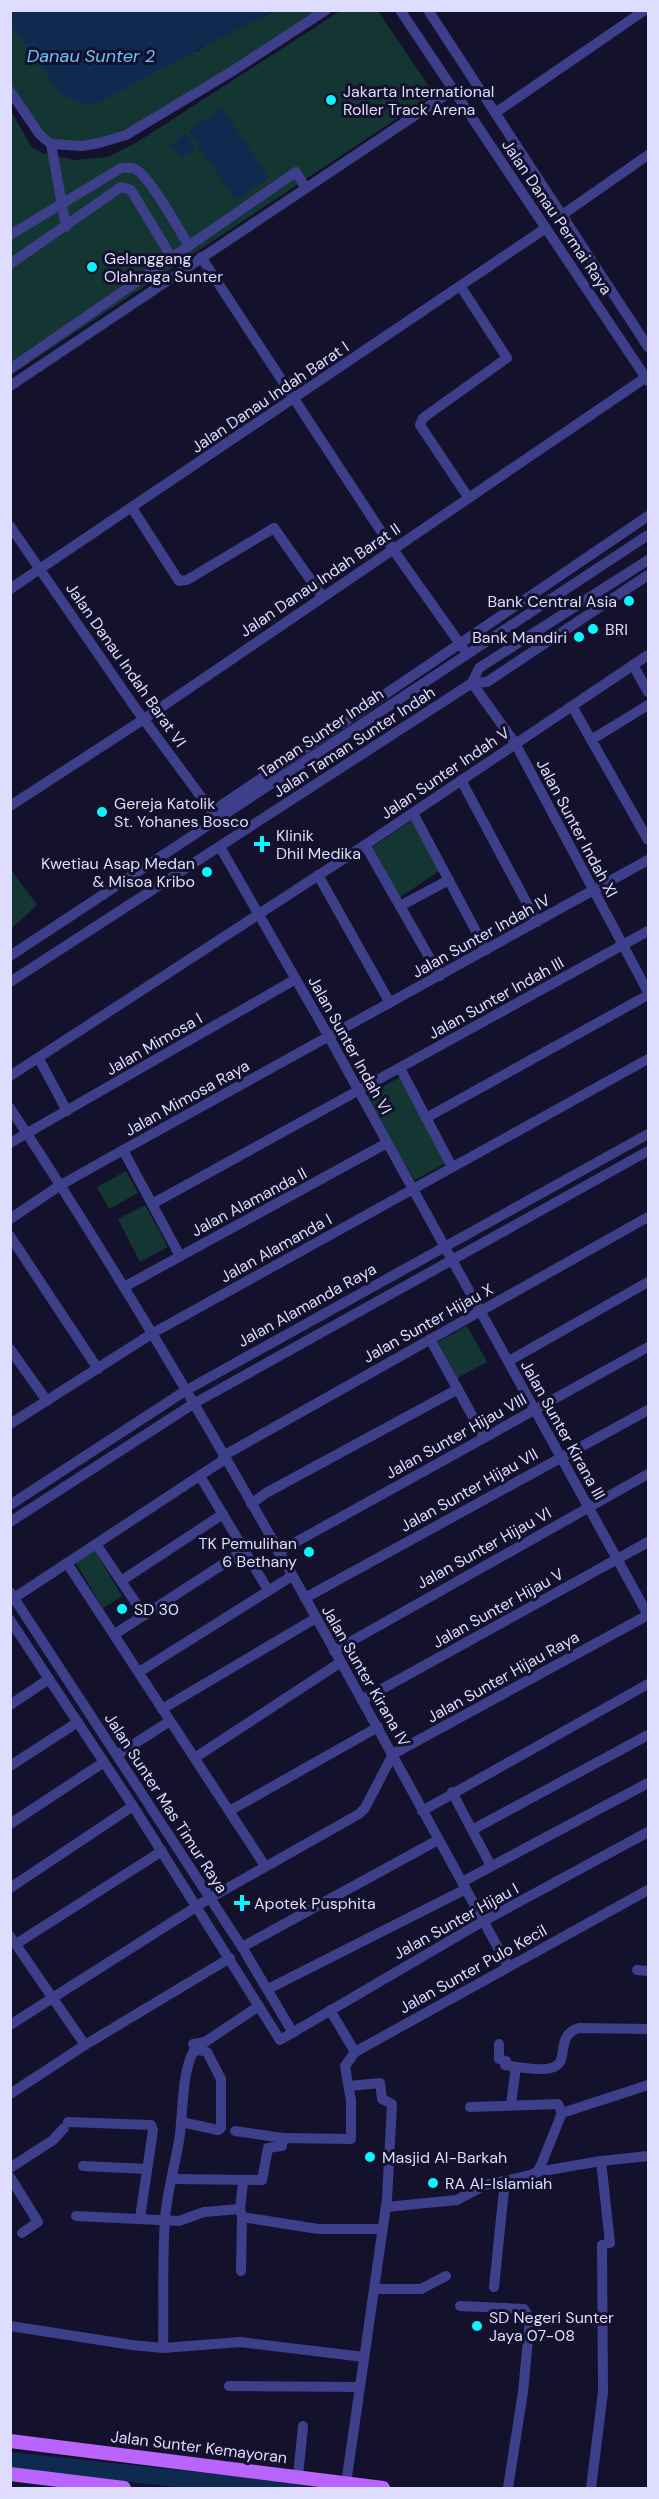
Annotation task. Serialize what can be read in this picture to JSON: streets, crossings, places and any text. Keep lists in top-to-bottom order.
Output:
{
  "streets": {
    "main road": ["Jalan Sunter Kemayoran"],
    "street": [
      "Jalan Danau Permai Raya",
      "Jalan Danau Indah Barat I",
      "Jalan Danau Indah Barat II",
      "Jalan Danau Indah Barat VI",
      "Taman Sunter Indah",
      "Jalan Taman Sunter Indah",
      "Jalan Sunter Indah V",
      "Jalan Sunter Indah XI",
      "Jalan Sunter Indah IV",
      "Jalan Sunter Indah III",
      "Jalan Mimosa I",
      "Jalan Sunter Indah VI",
      "Jalan Mimosa Raya",
      "Jalan Alamanda II",
      "Jalan Alamanda I",
      "Jalan Alamanda Raya",
      "Jalan Sunter Hijau X",
      "Jalan Sunter Kirana III",
      "Jalan Sunter Hijau VIII",
      "Jalan Sunter Hijau VII",
      "Jalan Sunter Hijau VI",
      "Jalan Sunter Hijau V",
      "Jalan Sunter Kirana IV",
      "Jalan Sunter Hijau Raya",
      "Jalan Sunter Mas Timur Raya",
      "Jalan Sunter Hijau I",
      "Jalan Sunter Pulo Kecil"
    ]
  },
  "crossings": [
    ["Jalan Danau Permai Raya", "Jalan Danau Indah Barat I"],
    ["Jalan Danau Permai Raya", "Jalan Danau Indah Barat II"],
    ["Jalan Danau Indah Barat I", "Jalan Danau Indah Barat VI"],
    ["Jalan Danau Indah Barat II", "Jalan Danau Indah Barat VI"],
    ["Jalan Danau Indah Barat VI", "Taman Sunter Indah"],
    ["Jalan Taman Sunter Indah", "Jalan Sunter Indah XI"],
    ["Jalan Taman Sunter Indah", "Jalan Sunter Indah VI"],
    ["Jalan Sunter Indah V", "Jalan Sunter Indah XI"],
    ["Jalan Sunter Indah V", "Jalan Sunter Indah VI"],
    ["Jalan Sunter Indah XI", "Jalan Sunter Indah IV"],
    ["Jalan Sunter Indah XI", "Jalan Sunter Indah III"],
    ["Jalan Sunter Indah IV", "Jalan Sunter Indah VI"],
    ["Jalan Sunter Indah IV", "Jalan Mimosa Raya"],
    ["Jalan Sunter Indah III", "Jalan Sunter Indah VI"],
    ["Jalan Mimosa I", "Jalan Sunter Indah VI"],
    ["Jalan Sunter Indah VI", "Jalan Mimosa Raya"],
    ["Jalan Sunter Indah VI", "Jalan Alamanda II"],
    ["Jalan Sunter Indah VI", "Jalan Alamanda I"],
    ["Jalan Sunter Indah VI", "Jalan Alamanda Raya"],
    ["Jalan Sunter Indah VI", "Jalan Sunter Kirana III"],
    ["Jalan Alamanda Raya", "Jalan Sunter Kirana III"],
    ["Jalan Alamanda Raya", "Jalan Sunter Kirana IV"],
    ["Jalan Sunter Hijau X", "Jalan Sunter Kirana III"],
    ["Jalan Sunter Hijau X", "Jalan Sunter Kirana IV"],
    ["Jalan Sunter Hijau X", "Jalan Sunter Mas Timur Raya"],
    ["Jalan Sunter Kirana III", "Jalan Sunter Hijau VIII"],
    ["Jalan Sunter Kirana III", "Jalan Sunter Hijau VII"],
    ["Jalan Sunter Kirana III", "Jalan Sunter Hijau VI"],
    ["Jalan Sunter Kirana III", "Jalan Sunter Hijau V"],
    ["Jalan Sunter Kirana III", "Jalan Sunter Hijau Raya"],
    ["Jalan Sunter Hijau VIII", "Jalan Sunter Kirana IV"],
    ["Jalan Sunter Hijau VII", "Jalan Sunter Kirana IV"],
    ["Jalan Sunter Hijau VI", "Jalan Sunter Kirana IV"],
    ["Jalan Sunter Hijau V", "Jalan Sunter Kirana IV"],
    ["Jalan Sunter Kirana IV", "Jalan Sunter Hijau Raya"],
    ["Jalan Sunter Kirana IV", "Jalan Sunter Hijau I"],
    ["Jalan Sunter Kirana IV", "Jalan Sunter Pulo Kecil"],
    ["Jalan Sunter Mas Timur Raya", "Jalan Sunter Hijau I"]
  ],
  "water": ["Danau Sunter 2"],
  "places": {
    "other": [
      "Jakarta International Roller Track Arena",
      "Gelanggang Olahraga Sunter",
      "Bank Central Asia",
      "BRI",
      "Bank Mandiri",
      "Gereja Katolik St. Yohanes Bosco",
      "Kwetiau Asap Medan & Misoa Kribo",
      "TK Pemulihan 6 Bethany",
      "SD 30",
      "Masjid Al-Barkah",
      "RA Al-Islamiah",
      "SD Negeri Sunter Jaya 07-08"
    ],
    "health": ["Klinik Dhil Medika", "Apotek Pusphita"]
  }
}
